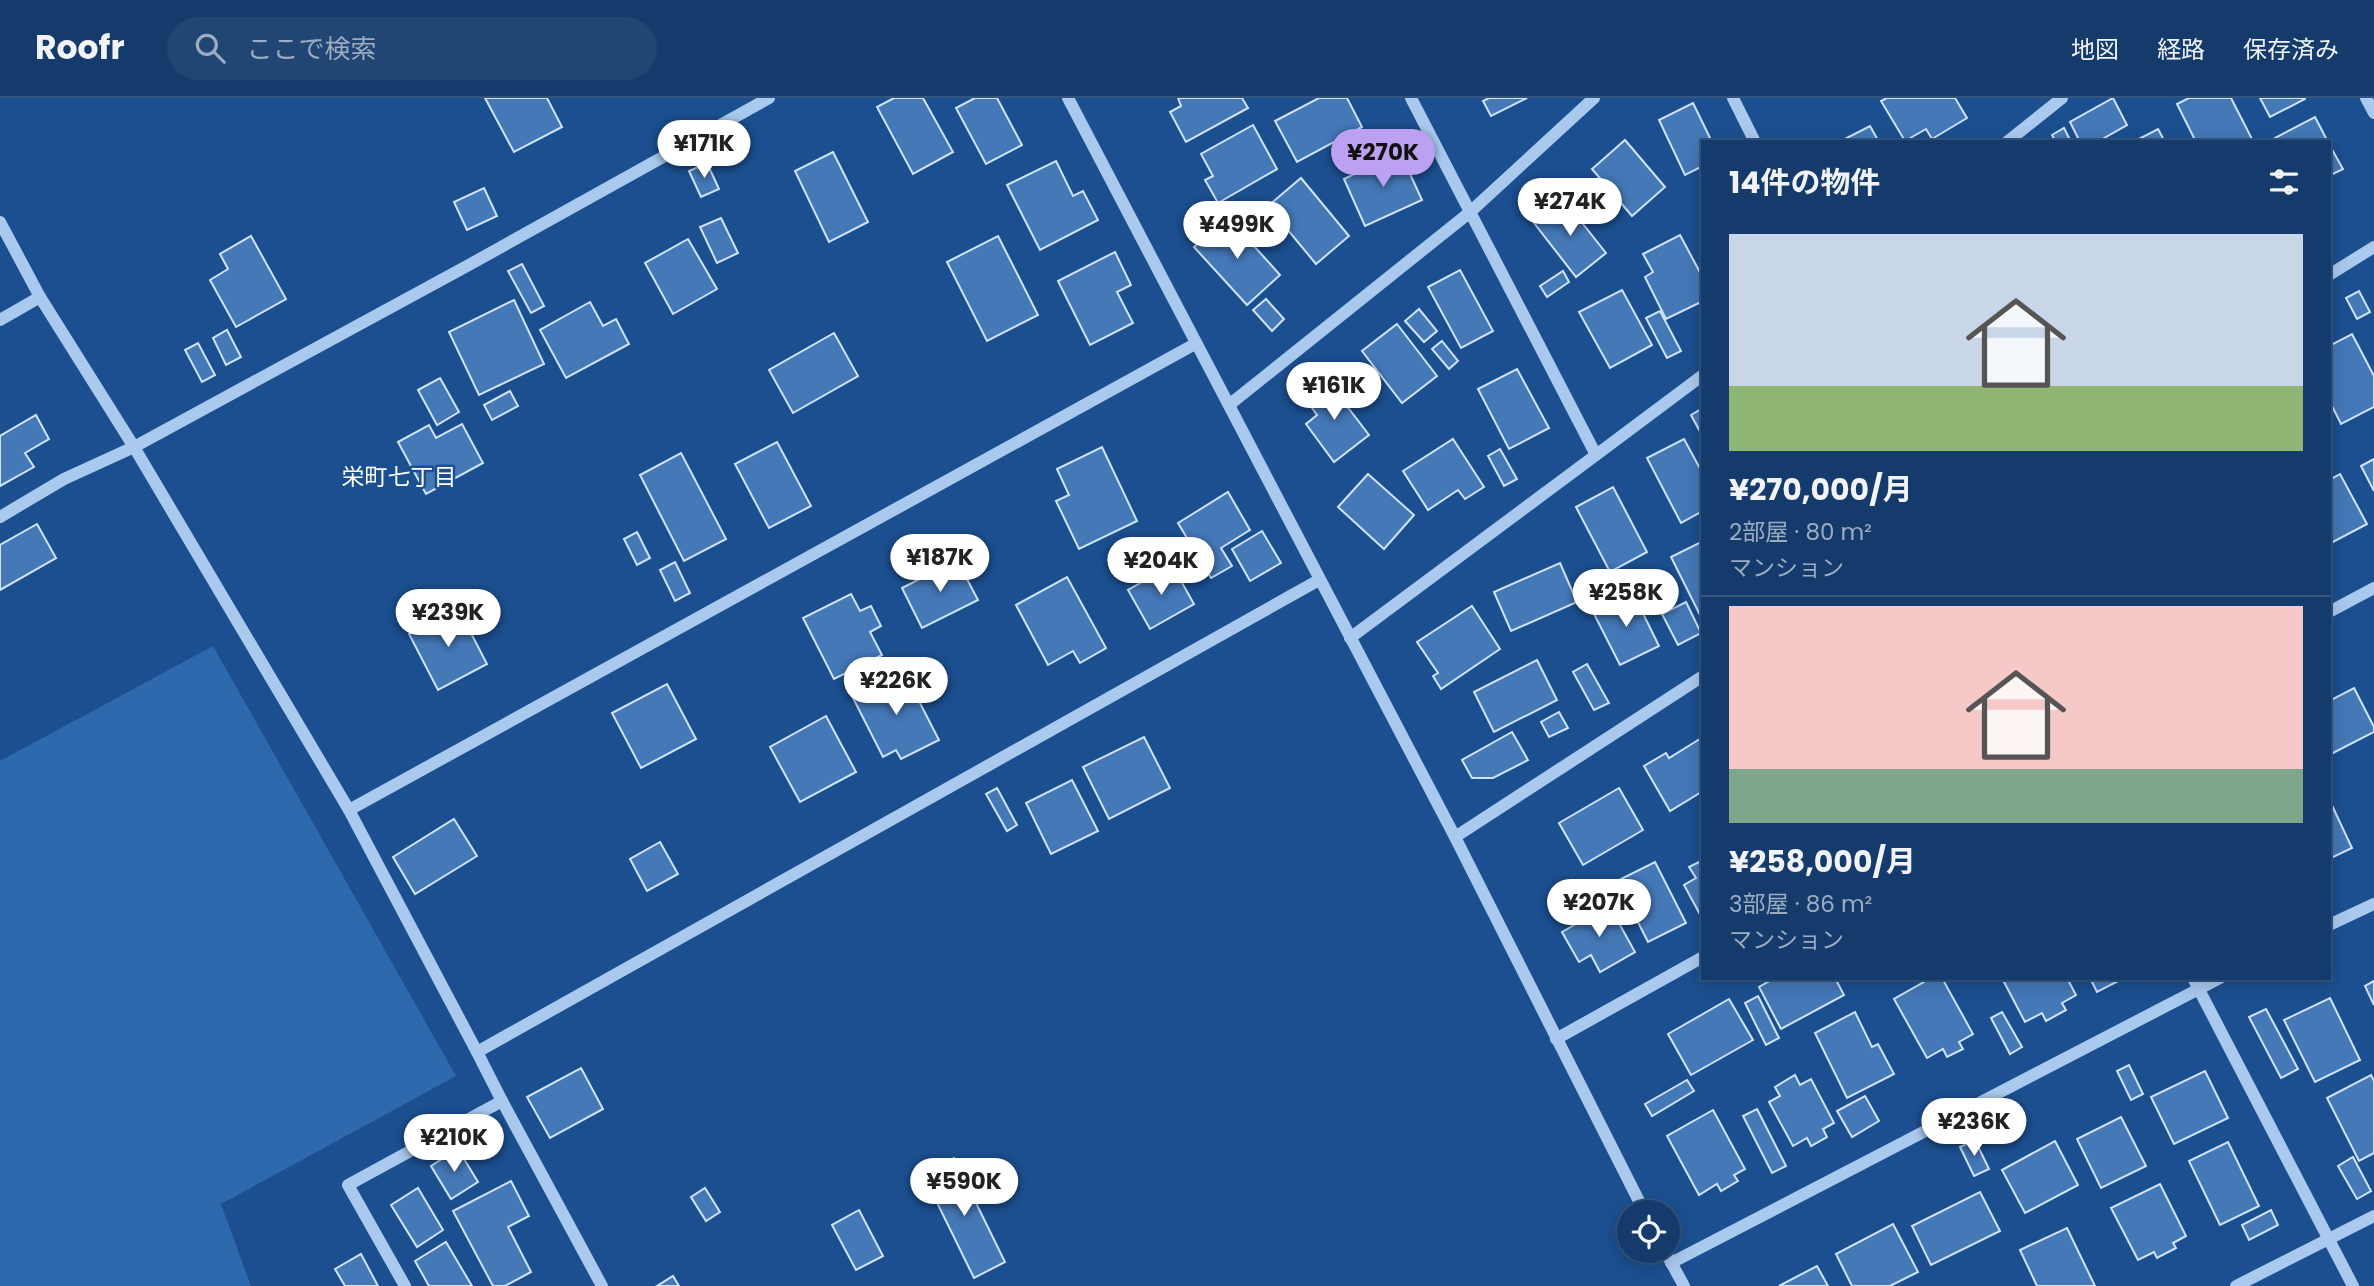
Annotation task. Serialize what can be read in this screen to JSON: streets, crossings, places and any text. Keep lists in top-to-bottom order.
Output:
{
  "districts": ["栄町七丁目"],
  "page": {
    "header": "Roofr",
    "search": "ここで検索",
    "nav": ["地図", "経路", "保存済み"],
    "price": [
      "¥171K",
      "¥270K",
      "¥274K",
      "¥499K",
      "¥161K",
      "¥187K",
      "¥204K",
      "¥258K",
      "¥239K",
      "¥226K",
      "¥207K",
      "¥236K",
      "¥210K",
      "¥590K"
    ],
    "heading": "14件の物件",
    "list": [
      {
        "name": "¥270,000/月",
        "note": "2部屋 · 80 m² · マンション"
      },
      {
        "name": "¥258,000/月",
        "note": "3部屋 · 86 m² · マンション"
      }
    ]
  }
}
